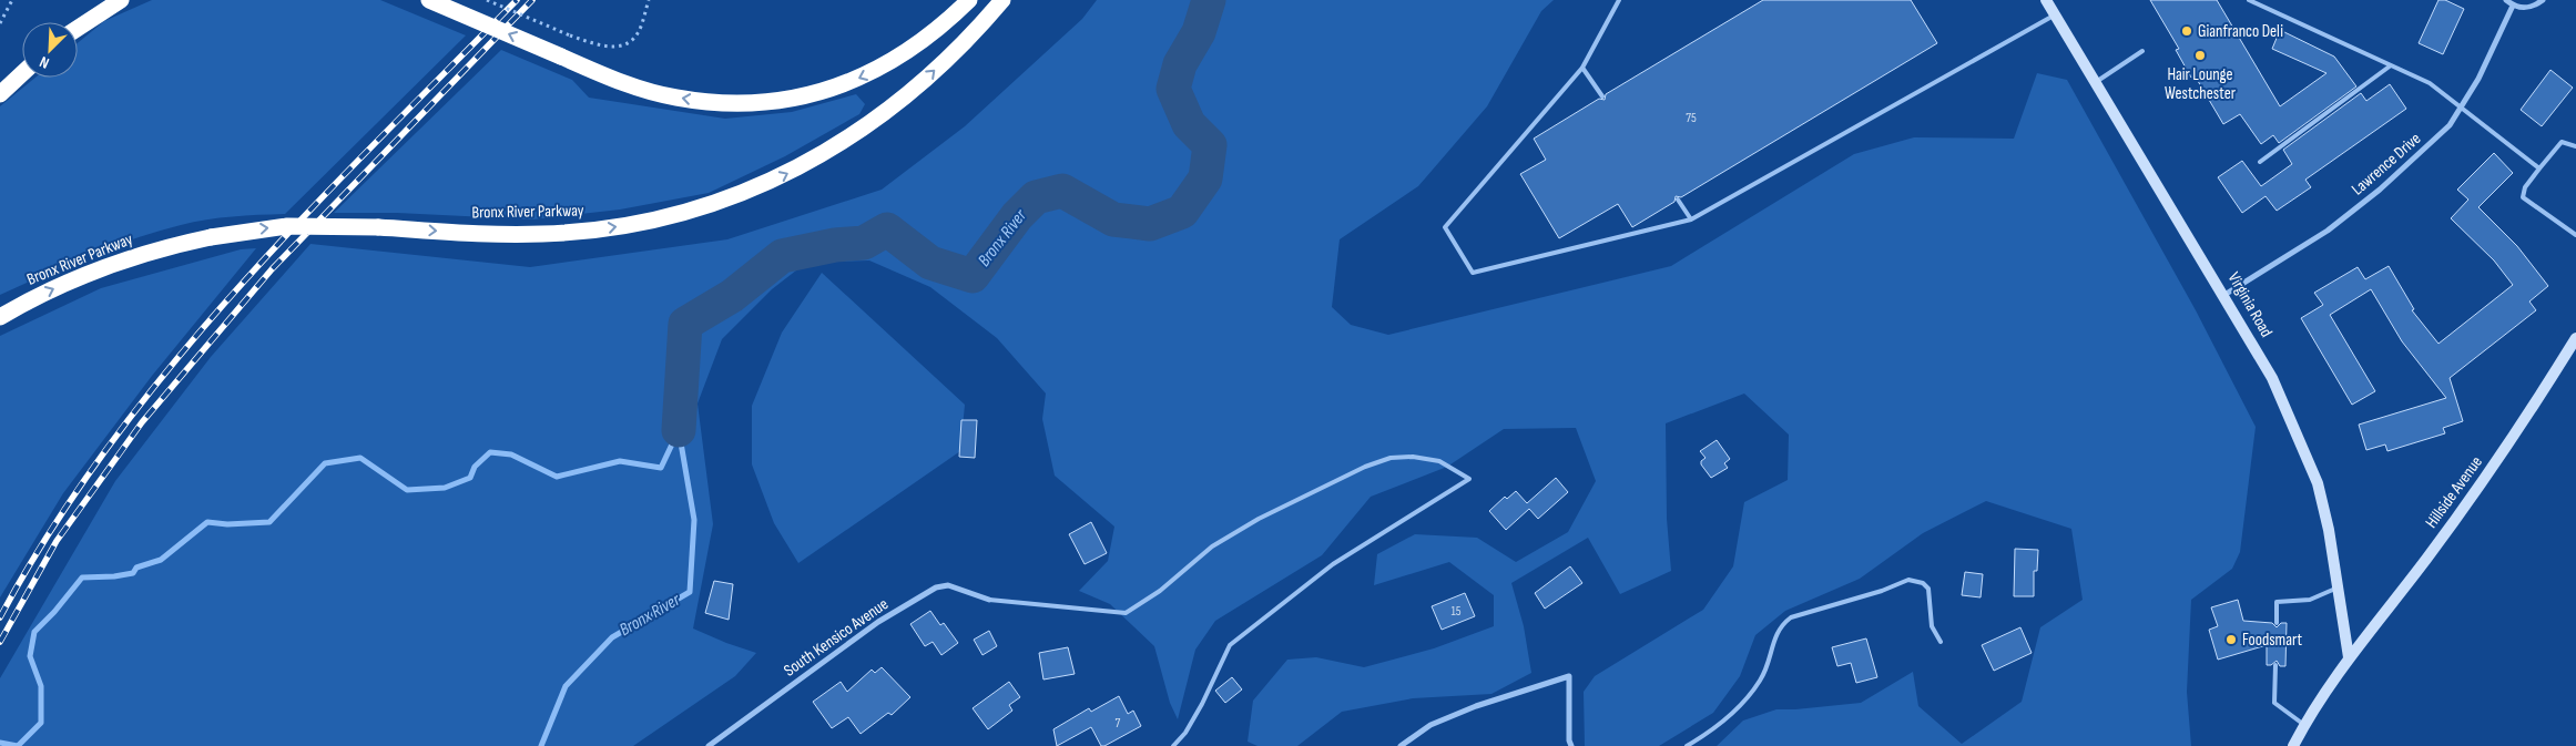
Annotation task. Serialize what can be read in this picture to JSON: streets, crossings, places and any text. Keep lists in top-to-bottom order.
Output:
{
  "streets": {
    "highway": ["Bronx River Parkway"],
    "street": [
      "Lawrence Drive",
      "Virginia Road",
      "Hillside Avenue",
      "South Kensico Avenue"
    ]
  },
  "crossings": [
    ["Lawrence Drive", "Virginia Road"],
    ["Virginia Road", "Hillside Avenue"]
  ],
  "one_way": ["Bronx River Parkway"],
  "water": ["Bronx River"],
  "places": ["Gianfranco Deli", "Hair Lounge Westchester", "Foodsmart"],
  "house_numbers": ["75", "15", "7"],
  "north": "bottom left"
}
